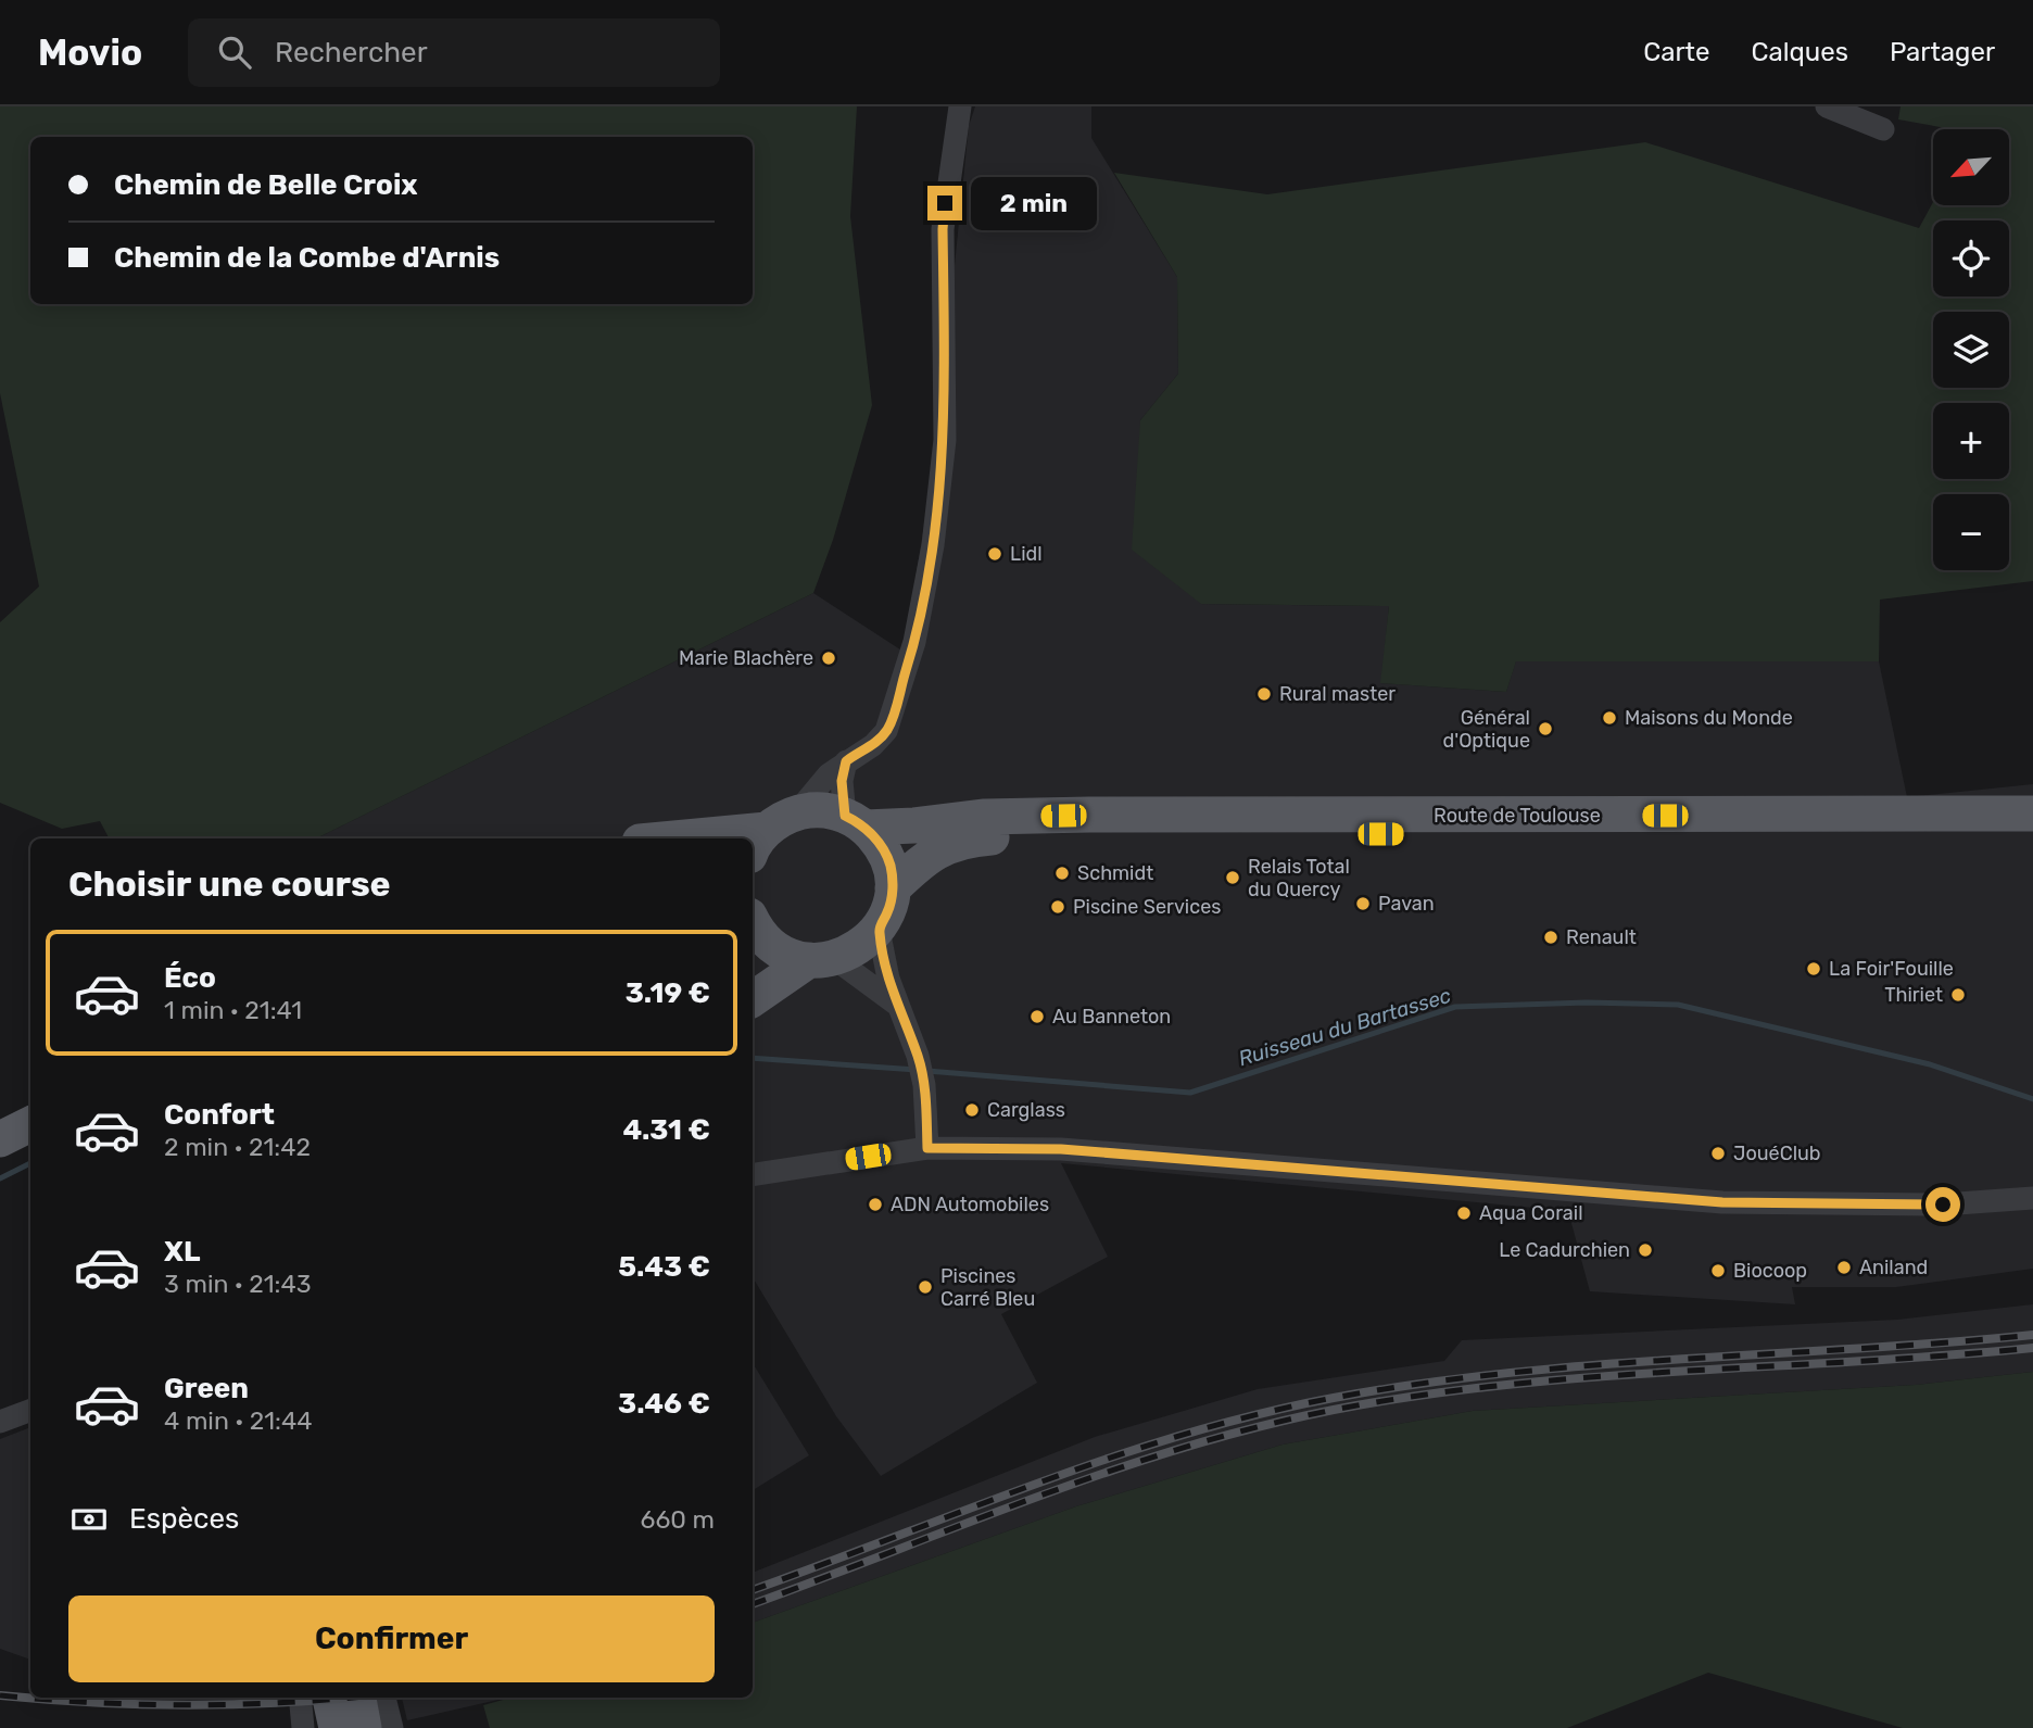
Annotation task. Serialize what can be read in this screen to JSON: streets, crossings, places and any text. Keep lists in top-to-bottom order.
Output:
{
  "streets": {
    "main road": ["Route de Toulouse"]
  },
  "water": ["Ruisseau du Bartassec"],
  "places": [
    "Lidl",
    "Marie Blachère",
    "Rural master",
    "Maisons du Monde",
    "Général d'Optique",
    "Schmidt",
    "Relais Total du Quercy",
    "Pavan",
    "Piscine Services",
    "Renault",
    "La Foir'Fouille",
    "Thiriet",
    "Au Banneton",
    "Carglass",
    "JouéClub",
    "ADN Automobiles",
    "Aqua Corail",
    "Le Cadurchien",
    "Aniland",
    "Biocoop",
    "Piscines Carré Bleu"
  ],
  "north": "bottom left",
  "page": {
    "header": "Movio",
    "search": "Rechercher",
    "nav": ["Carte", "Calques", "Partager"],
    "map_buttons": ["+", "−"],
    "banner": ["Chemin de Belle Croix", "Chemin de la Combe d'Arnis"],
    "bubble": "2 min",
    "heading": "Choisir une course",
    "list": [
      {
        "name": "Éco",
        "note": "1 min · 21:41",
        "value": "3.19 €"
      },
      {
        "name": "Confort",
        "note": "2 min · 21:42",
        "value": "4.31 €"
      },
      {
        "name": "XL",
        "note": "3 min · 21:43",
        "value": "5.43 €"
      },
      {
        "name": "Green",
        "note": "4 min · 21:44",
        "value": "3.46 €"
      }
    ],
    "pay": ["Espèces", "660 m"],
    "buttons": "Confirmer"
  }
}
